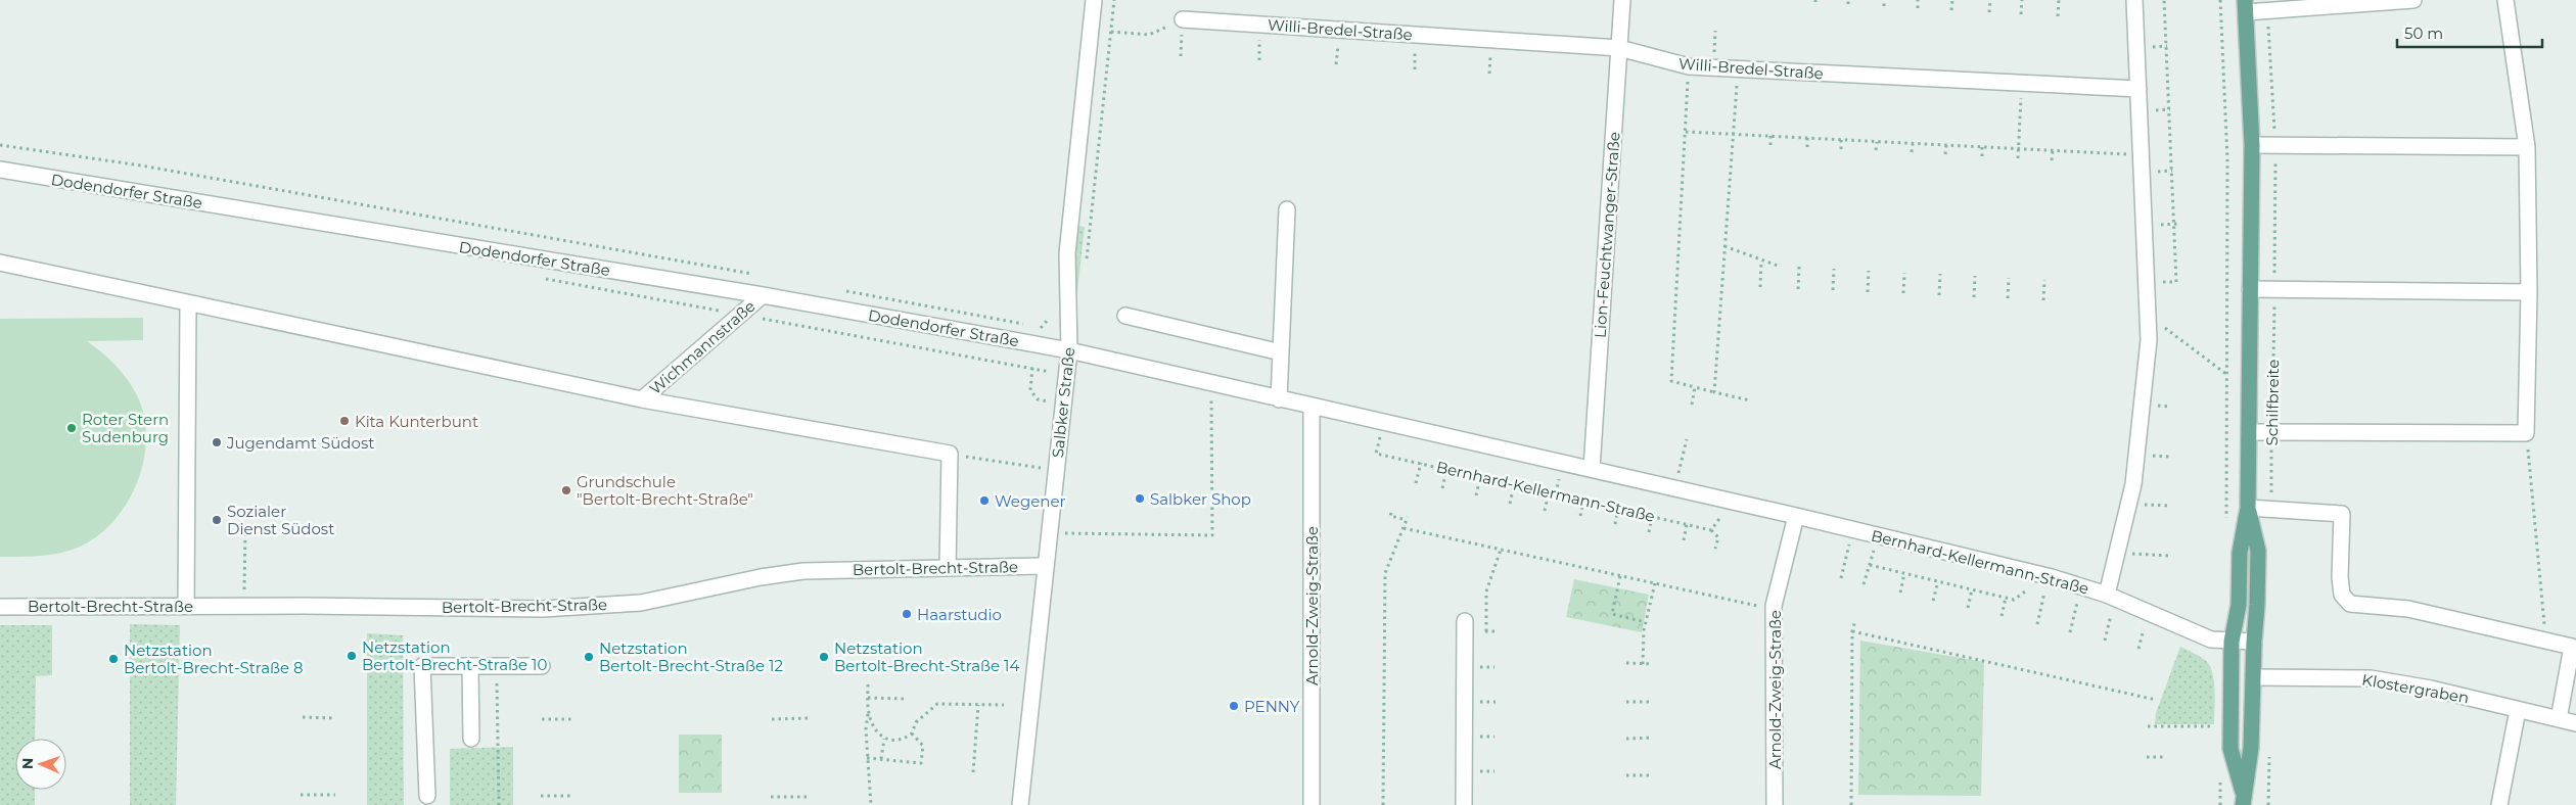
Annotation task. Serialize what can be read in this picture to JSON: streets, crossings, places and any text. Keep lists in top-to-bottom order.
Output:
{
  "streets": {
    "main road": ["Schilfbreite"],
    "street": [
      "Willi-Bredel-Straße",
      "Dodendorfer Straße",
      "Lion-Feuchtwanger-Straße",
      "Wichmannstraße",
      "Salbker Straße",
      "Bernhard-Kellermann-Straße",
      "Bertolt-Brecht-Straße",
      "Arnold-Zweig-Straße",
      "Klostergraben"
    ]
  },
  "crossings": [
    ["Willi-Bredel-Straße", "Lion-Feuchtwanger-Straße"],
    ["Dodendorfer Straße", "Wichmannstraße"],
    ["Dodendorfer Straße", "Salbker Straße"],
    ["Dodendorfer Straße", "Bernhard-Kellermann-Straße"],
    ["Lion-Feuchtwanger-Straße", "Bernhard-Kellermann-Straße"],
    ["Salbker Straße", "Bernhard-Kellermann-Straße"],
    ["Salbker Straße", "Bertolt-Brecht-Straße"],
    ["Schilfbreite", "Bernhard-Kellermann-Straße"],
    ["Schilfbreite", "Klostergraben"],
    ["Bernhard-Kellermann-Straße", "Arnold-Zweig-Straße"]
  ],
  "places": [
    "Kita Kunterbunt",
    "Roter Stern Sudenburg",
    "Jugendamt Südost",
    "Grundschule \"Bertolt-Brecht-Straße\"",
    "Salbker Shop",
    "Wegener",
    "Sozialer Dienst Südost",
    "Haarstudio",
    "Netzstation Bertolt-Brecht-Straße 10",
    "Netzstation Bertolt-Brecht-Straße 12",
    "Netzstation Bertolt-Brecht-Straße 14",
    "Netzstation Bertolt-Brecht-Straße 8",
    "PENNY"
  ],
  "scale_bar": "50 m",
  "north": "left"
}
